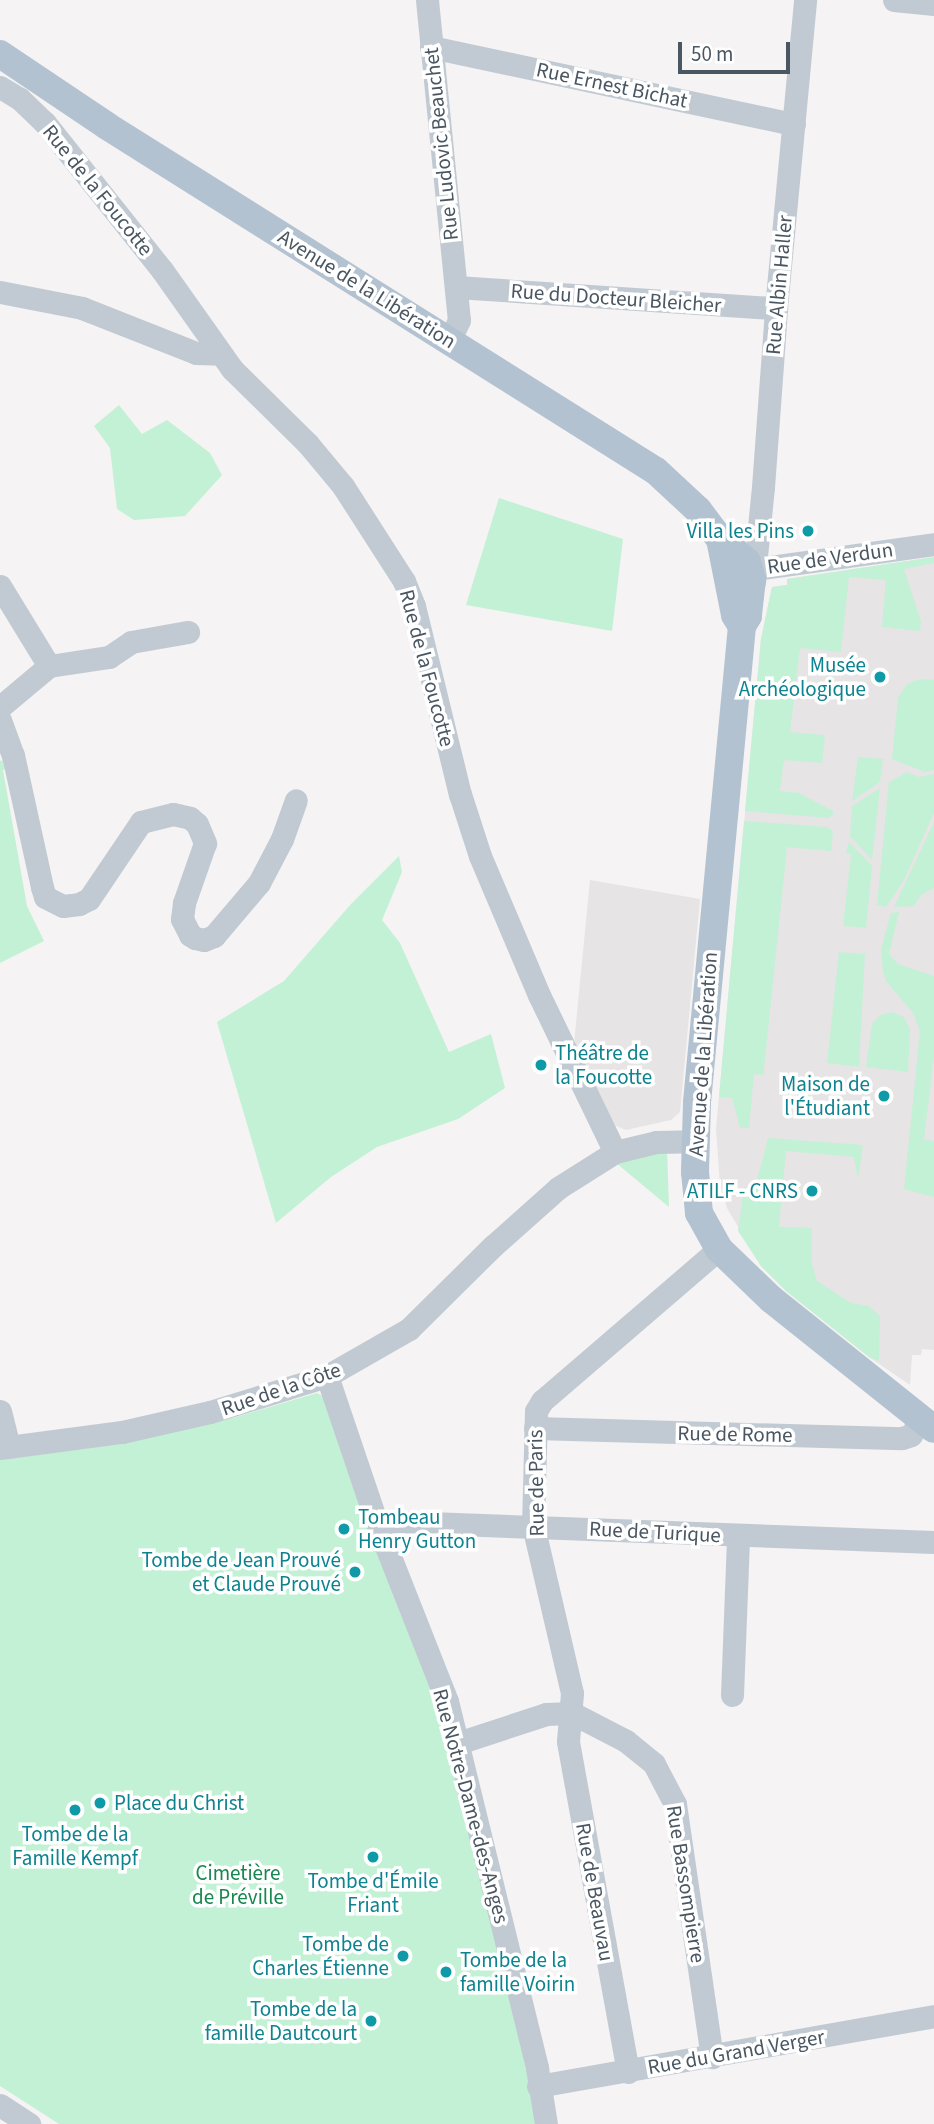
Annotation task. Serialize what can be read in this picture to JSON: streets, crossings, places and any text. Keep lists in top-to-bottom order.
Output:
{
  "streets": {
    "main road": ["Avenue de la Libération"],
    "street": [
      "Rue Ernest Bichat",
      "Rue Ludovic Beauchet",
      "Rue de la Foucotte",
      "Rue Albin Haller",
      "Rue du Docteur Bleicher",
      "Rue de Verdun",
      "Rue de la Côte",
      "Rue de Rome",
      "Rue de Paris",
      "Rue de Turique",
      "Rue Notre-Dame-des-Anges",
      "Rue Bassompierre",
      "Rue de Beauvau",
      "Rue du Grand Verger"
    ]
  },
  "crossings": [
    ["Rue Ernest Bichat", "Rue Ludovic Beauchet"],
    ["Rue Ernest Bichat", "Rue Albin Haller"],
    ["Rue Ludovic Beauchet", "Avenue de la Libération"],
    ["Rue Ludovic Beauchet", "Rue du Docteur Bleicher"],
    ["Rue de la Foucotte", "Rue de la Côte"],
    ["Rue Albin Haller", "Avenue de la Libération"],
    ["Rue Albin Haller", "Rue du Docteur Bleicher"],
    ["Rue Albin Haller", "Rue de Verdun"],
    ["Avenue de la Libération", "Rue de Verdun"],
    ["Avenue de la Libération", "Rue de la Côte"],
    ["Avenue de la Libération", "Rue de Rome"],
    ["Avenue de la Libération", "Rue de Paris"],
    ["Rue de la Côte", "Rue Notre-Dame-des-Anges"],
    ["Rue de Rome", "Rue de Paris"],
    ["Rue de Paris", "Rue de Turique"],
    ["Rue de Paris", "Rue Bassompierre"],
    ["Rue de Paris", "Rue de Beauvau"],
    ["Rue de Turique", "Rue Notre-Dame-des-Anges"],
    ["Rue Notre-Dame-des-Anges", "Rue du Grand Verger"],
    ["Rue Bassompierre", "Rue de Beauvau"],
    ["Rue Bassompierre", "Rue du Grand Verger"],
    ["Rue de Beauvau", "Rue du Grand Verger"]
  ],
  "parks": ["Cimetière de Préville"],
  "places": [
    "Villa les Pins",
    "Musée Archéologique",
    "Théâtre de la Foucotte",
    "Maison de l'Étudiant",
    "ATILF - CNRS",
    "Tombeau Henry Gutton",
    "Tombe de Jean Prouvé et Claude Prouvé",
    "Place du Christ",
    "Tombe de la Famille Kempf",
    "Tombe d'Émile Friant",
    "Tombe de Charles Étienne",
    "Tombe de la famille Voirin",
    "Tombe de la famille Dautcourt"
  ],
  "scale_bar": "50 m"
}
